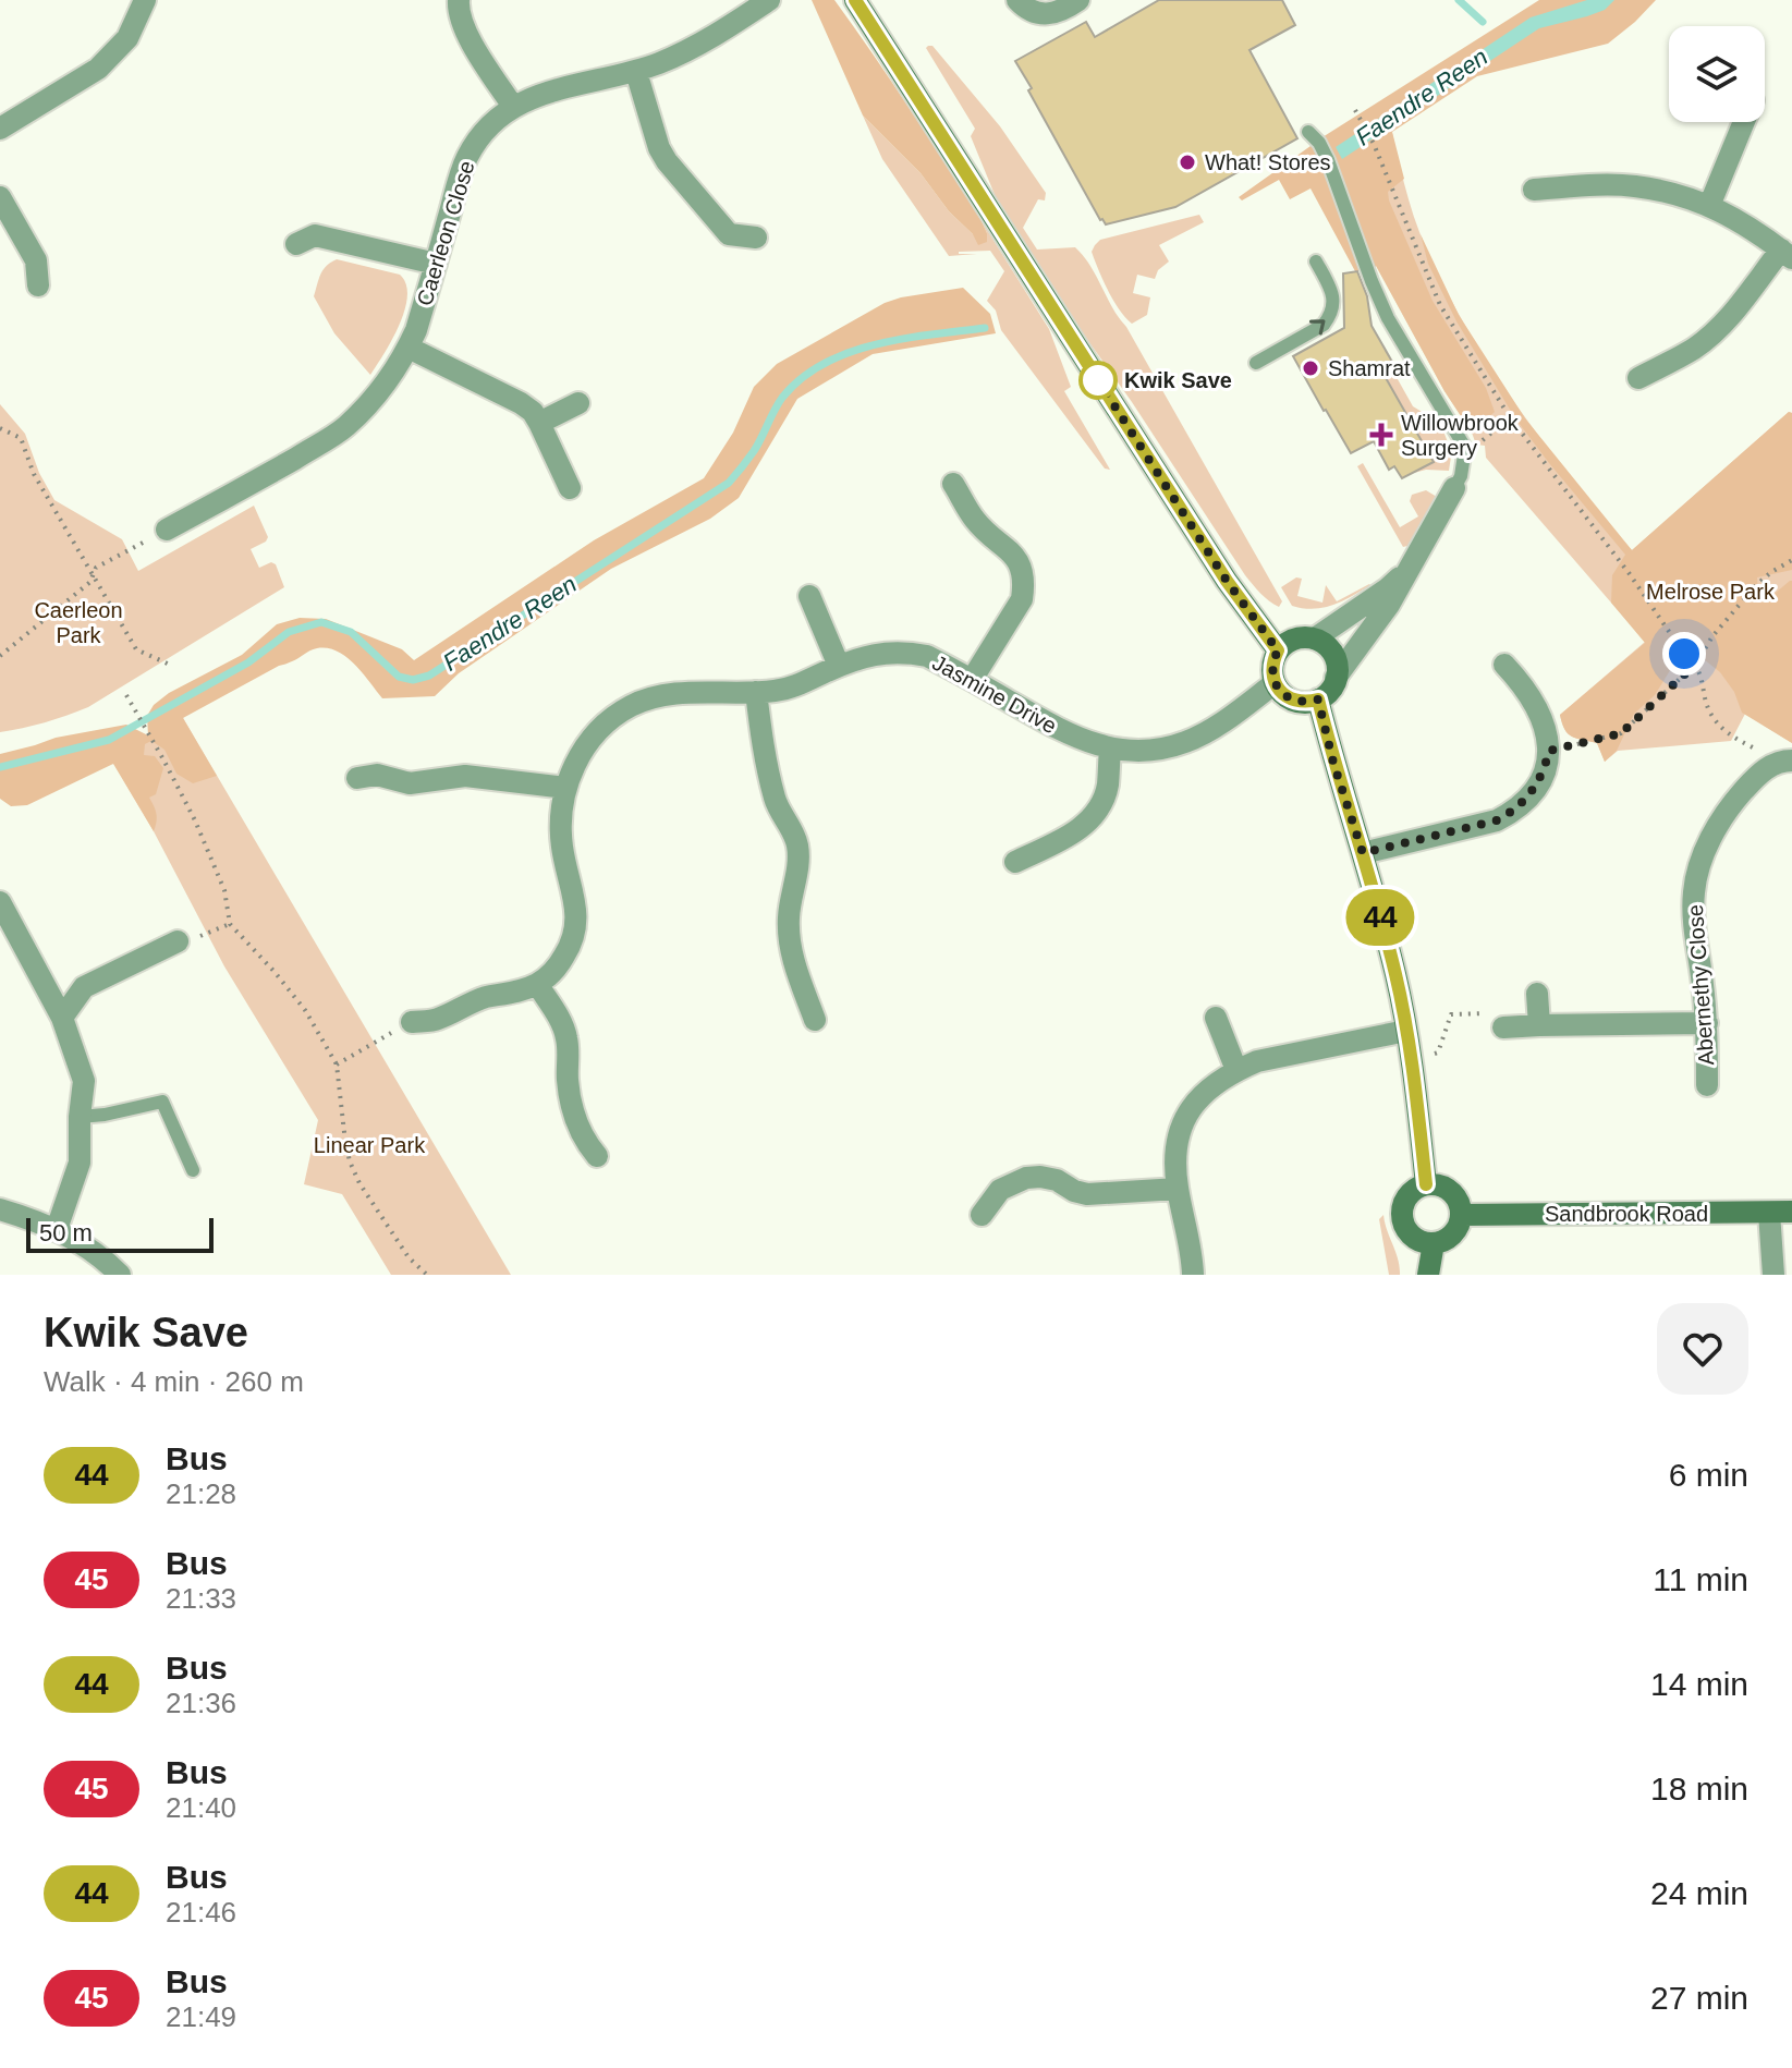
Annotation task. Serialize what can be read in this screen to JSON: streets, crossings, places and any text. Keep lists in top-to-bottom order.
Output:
{
  "streets": {
    "street": [
      "Caerleon Close",
      "Jasmine Drive",
      "Abernethy Close",
      "Sandbrook Road"
    ]
  },
  "water": ["Faendre Reen"],
  "parks": ["Melrose Park", "Caerleon Park", "Linear Park"],
  "places": {
    "other": ["What! Stores", "Shamrat", "Kwik Save"],
    "health": ["Willowbrook Surgery"]
  },
  "lines": ["bus line 44"],
  "scale_bar": "50 m",
  "page": {
    "on_map": "44",
    "scale": "50 m",
    "heading": ["Kwik Save", "Walk · 4 min · 260 m"],
    "list": [
      {
        "mark": "44",
        "name": "Bus",
        "note": "21:28",
        "value": "6 min"
      },
      {
        "mark": "45",
        "name": "Bus",
        "note": "21:33",
        "value": "11 min"
      },
      {
        "mark": "44",
        "name": "Bus",
        "note": "21:36",
        "value": "14 min"
      },
      {
        "mark": "45",
        "name": "Bus",
        "note": "21:40",
        "value": "18 min"
      },
      {
        "mark": "44",
        "name": "Bus",
        "note": "21:46",
        "value": "24 min"
      },
      {
        "mark": "45",
        "name": "Bus",
        "note": "21:49",
        "value": "27 min"
      }
    ]
  }
}
